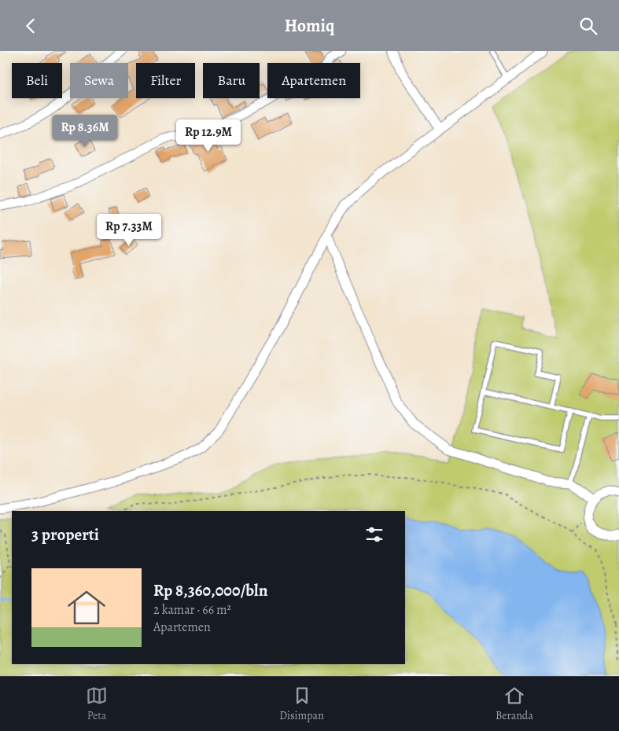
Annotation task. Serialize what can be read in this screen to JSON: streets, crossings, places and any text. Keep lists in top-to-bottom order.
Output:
{
  "page": {
    "header": "Homiq",
    "chip": [
      "Beli",
      "Sewa",
      "Filter",
      "Baru",
      "Apartemen"
    ],
    "price": ["Rp 8.36M", "Rp 12.9M", "Rp 7.33M"],
    "heading": "3 properti",
    "list": [
      {
        "name": "Rp 8,360,000/bln",
        "note": "2 kamar · 66 m² · Apartemen"
      }
    ],
    "tabs": ["Peta", "Disimpan", "Beranda"]
  }
}
